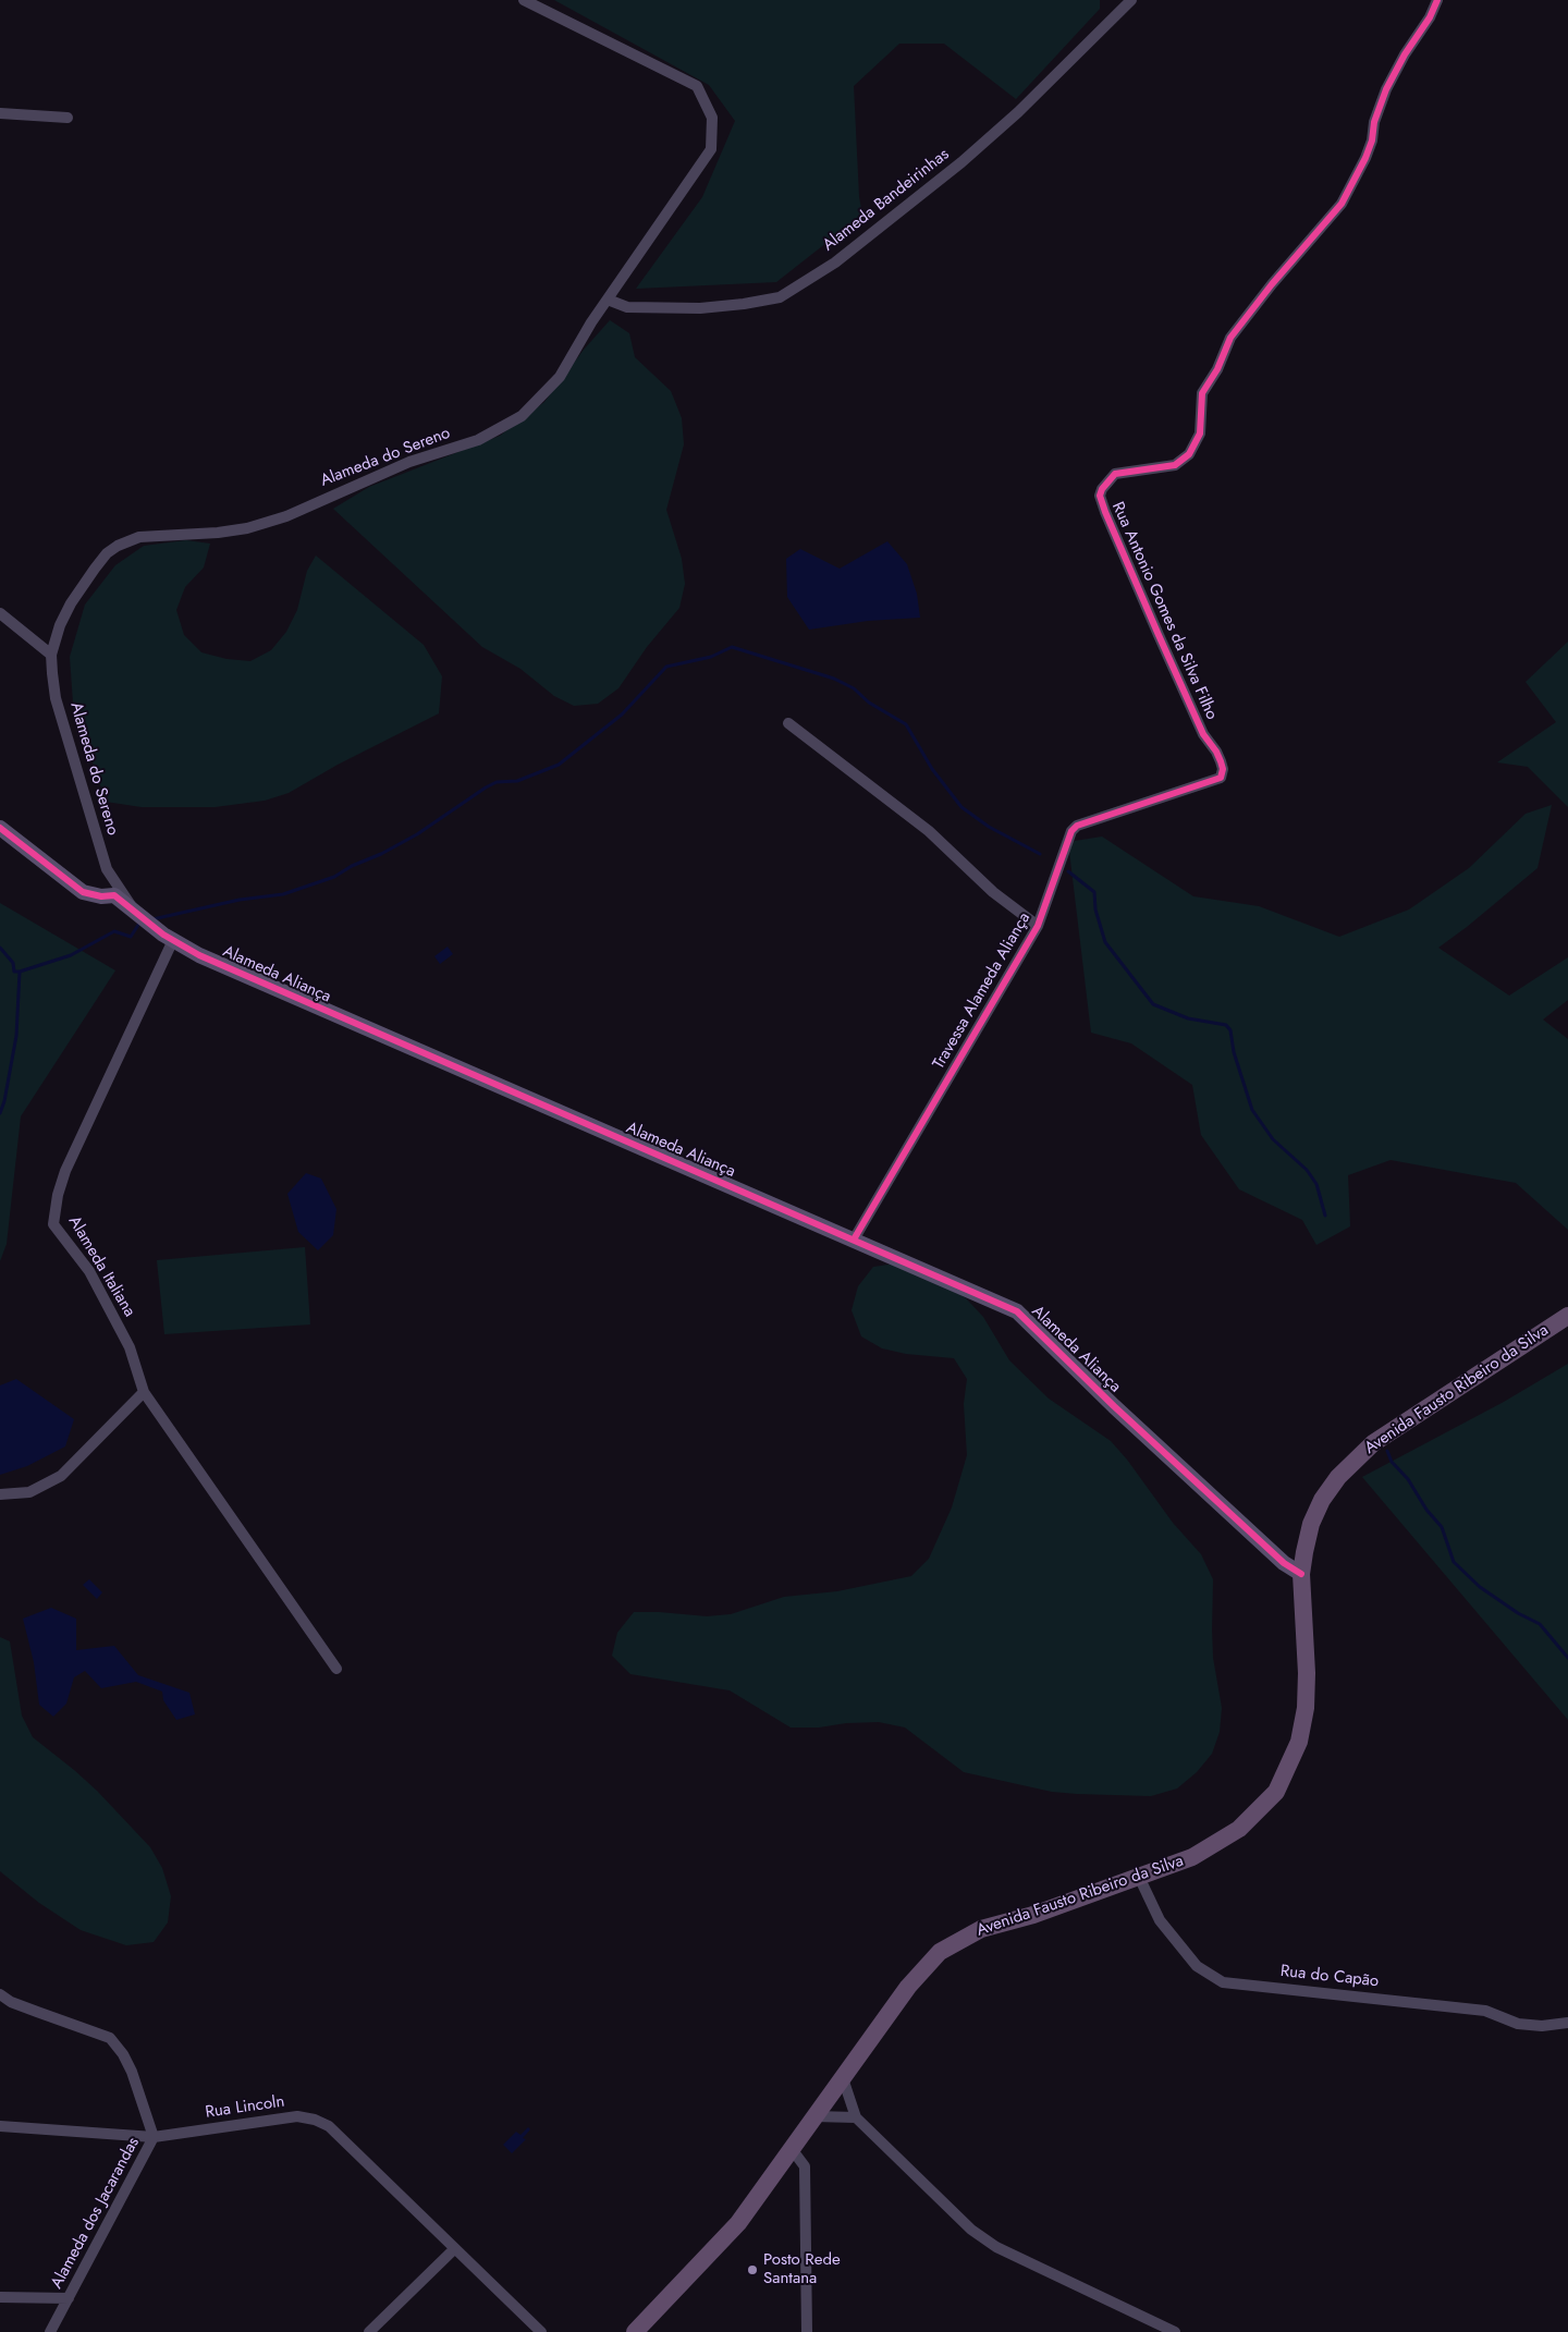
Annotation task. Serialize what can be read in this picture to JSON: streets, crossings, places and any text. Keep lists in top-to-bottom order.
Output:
{
  "streets": {
    "main road": ["Avenida Fausto Ribeiro da Silva"],
    "street": [
      "Alameda Bandeirinhas",
      "Alameda do Sereno",
      "Rua Antonio Gomes da Silva Filho",
      "Alameda Aliança",
      "Travessa Alameda Aliança",
      "Alameda Italiana",
      "Rua do Capão",
      "Rua Lincoln",
      "Alameda dos Jacarandas"
    ]
  },
  "crossings": [
    ["Alameda Bandeirinhas", "Alameda do Sereno"],
    ["Alameda do Sereno", "Alameda Aliança"],
    ["Rua Antonio Gomes da Silva Filho", "Travessa Alameda Aliança"],
    ["Alameda Aliança", "Travessa Alameda Aliança"],
    ["Alameda Aliança", "Alameda Italiana"],
    ["Alameda Aliança", "Avenida Fausto Ribeiro da Silva"],
    ["Avenida Fausto Ribeiro da Silva", "Rua do Capão"],
    ["Rua Lincoln", "Alameda dos Jacarandas"]
  ],
  "places": ["Posto Rede Santana"]
}
